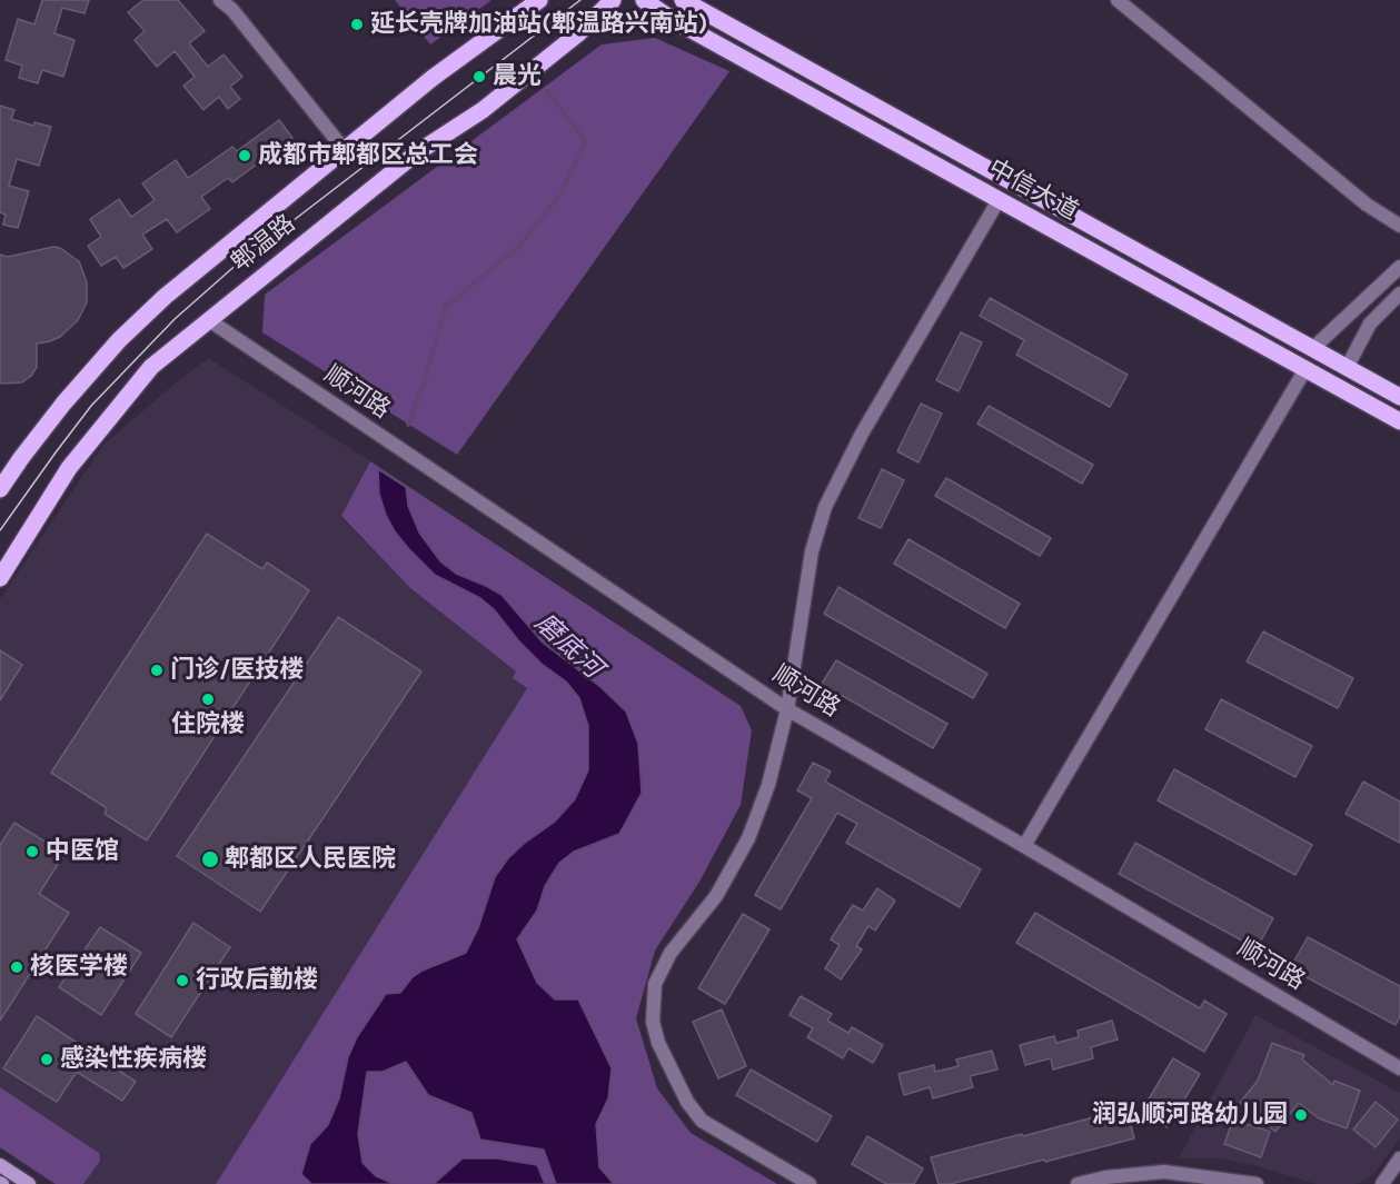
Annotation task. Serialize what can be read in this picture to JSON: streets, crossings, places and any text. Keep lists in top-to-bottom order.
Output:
{
  "streets": {
    "main road": ["中信大道", "郫温路"],
    "street": ["顺河路"]
  },
  "crossings": [
    ["郫温路", "顺河路"]
  ],
  "water": ["磨底河"],
  "places": [
    "延长壳牌加油站(郫温路兴南站)",
    "晨光",
    "成都市郫都区总工会",
    "门诊/医技楼",
    "住院楼",
    "中医馆",
    "郫都区人民医院",
    "核医学楼",
    "行政后勤楼",
    "感染性疾病楼",
    "润弘顺河路幼儿园"
  ]
}
